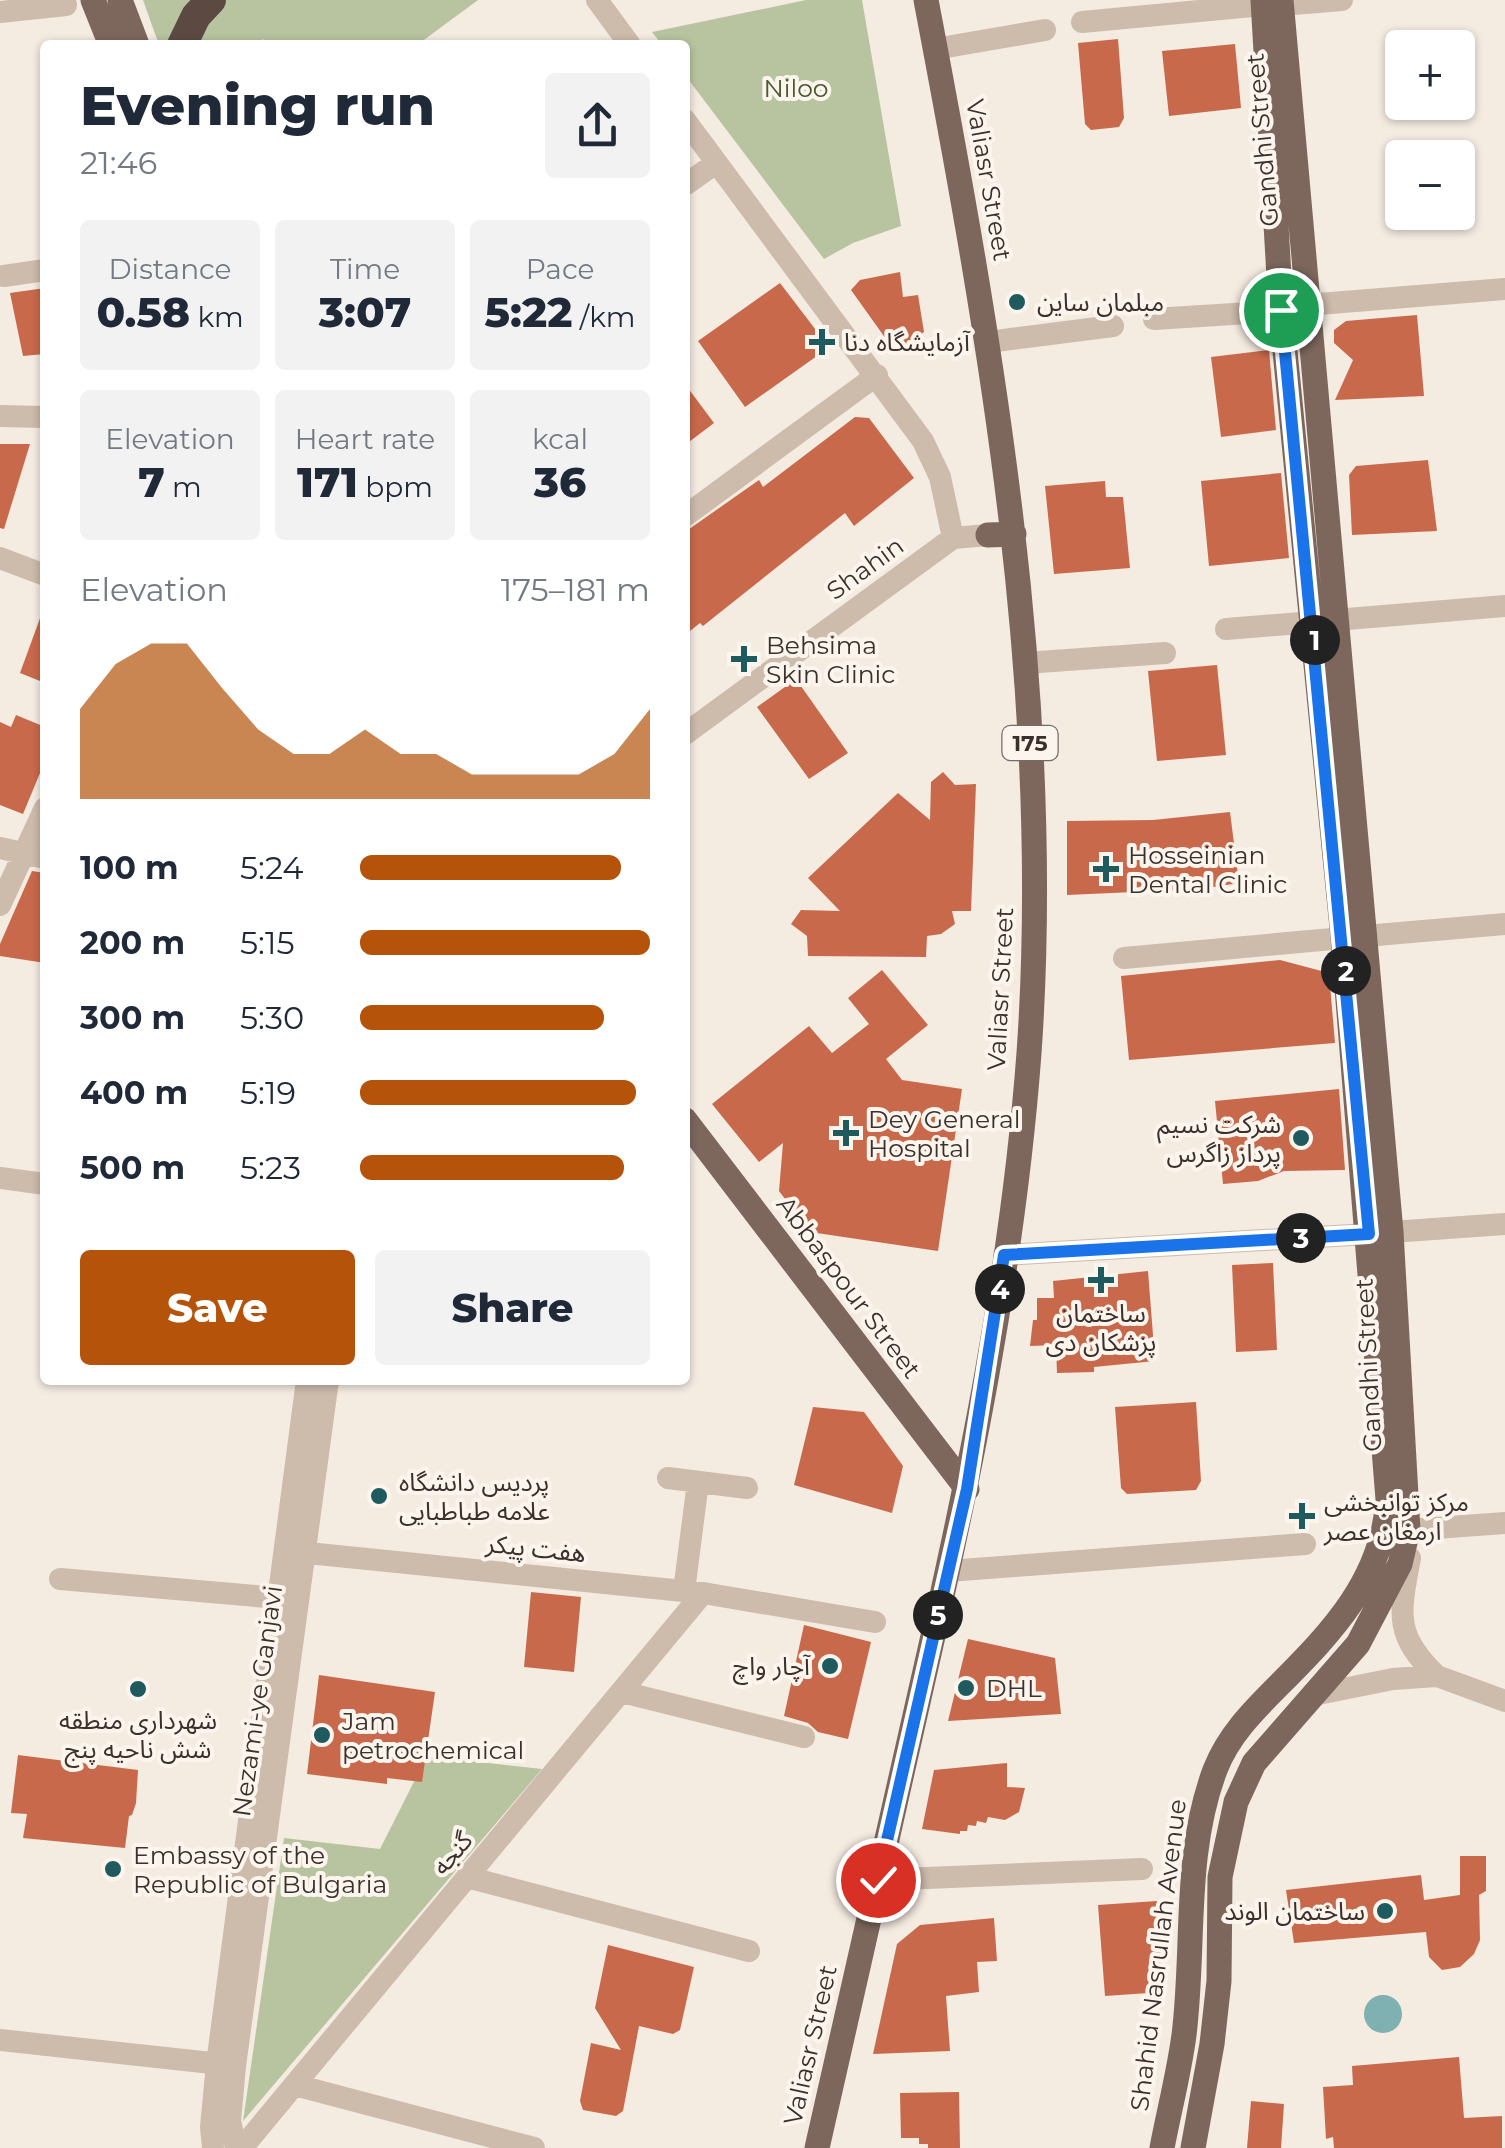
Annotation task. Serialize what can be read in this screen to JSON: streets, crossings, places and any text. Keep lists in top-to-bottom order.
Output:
{
  "streets": {
    "main road": [
      "Gandhi Street",
      "Valiasr Street",
      "175",
      "Abbaspour Street",
      "Shahid Nasrullah Avenue"
    ],
    "street": [
      "Shahin",
      "هفت پیکر",
      "Nezami-ye Ganjavi",
      "گنجه"
    ]
  },
  "crossings": [
    ["Gandhi Street", "Shahid Nasrullah Avenue"],
    ["Valiasr Street", "Abbaspour Street"],
    ["هفت پیکر", "Nezami-ye Ganjavi"],
    ["هفت پیکر", "گنجه"],
    ["Nezami-ye Ganjavi", "گنجه"]
  ],
  "parks": ["Niloo"],
  "places": {
    "other": [
      "مبلمان ساین",
      "شرکت نسیم پرداز زاگرس",
      "پردیس دانشگاه علامه طباطبایی",
      "آچار واچ",
      "DHL",
      "شهرداری منطقه شش ناحیه پنج",
      "Jam petrochemical",
      "Embassy of the Republic of Bulgaria",
      "ساختمان الوند"
    ],
    "health": [
      "آزمایشگاه دنا",
      "Behsima Skin Clinic",
      "Hosseinian Dental Clinic",
      "Dey General Hospital",
      "ساختمان پزشکان دی",
      "مرکز توانبخشی ارمغان عصر"
    ]
  },
  "page": {
    "map_buttons": ["+", "−"],
    "heading": ["Evening run", "21:46"],
    "stats": [
      ["Distance", "0.58 km"],
      ["Time", "3:07"],
      ["Pace", "5:22 /km"],
      ["Elevation", "7 m"],
      ["Heart rate", "171 bpm"],
      ["kcal", "36"]
    ],
    "chart": ["Elevation", "175–181 m"],
    "pins": [
      "1",
      "2",
      "3",
      "4",
      "5"
    ],
    "list": [
      {
        "name": "100 m",
        "note": "5:24"
      },
      {
        "name": "200 m",
        "note": "5:15"
      },
      {
        "name": "300 m",
        "note": "5:30"
      },
      {
        "name": "400 m",
        "note": "5:19"
      },
      {
        "name": "500 m",
        "note": "5:23"
      }
    ],
    "buttons": ["Save", "Share"]
  }
}
